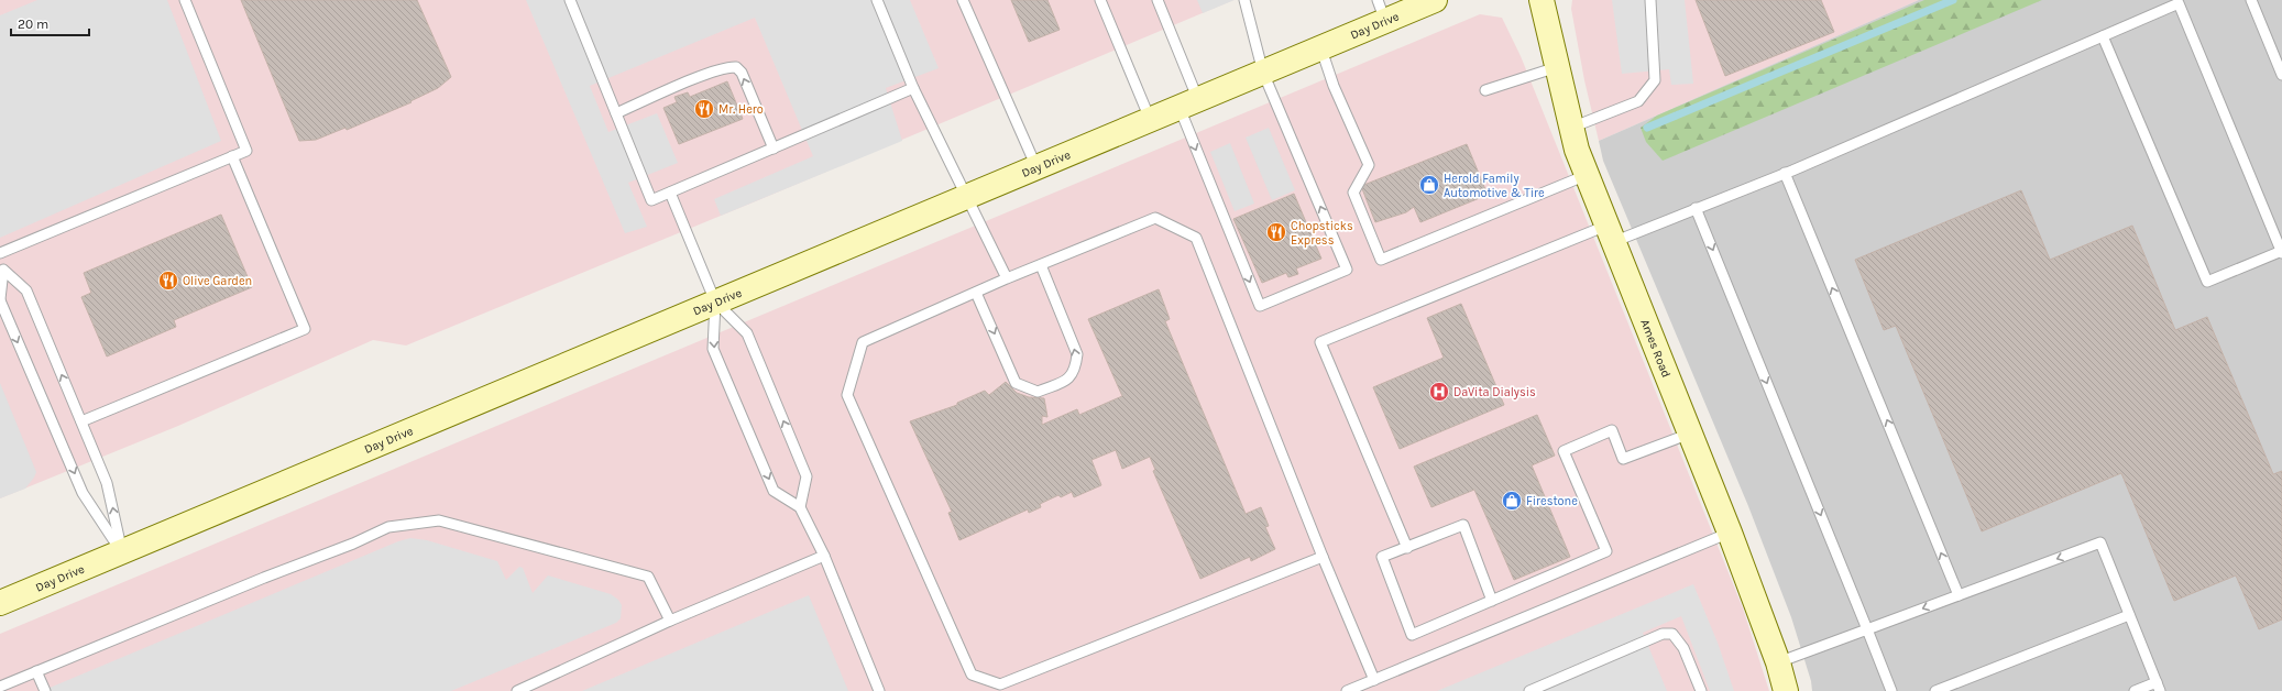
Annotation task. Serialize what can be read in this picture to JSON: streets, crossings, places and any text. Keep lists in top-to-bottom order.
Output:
{
  "streets": {
    "street": ["Day Drive", "Ames Road"]
  },
  "places": {
    "restaurant": ["Mr. Hero", "Chopsticks Express", "Olive Garden"],
    "shop": ["Herold Family Automotive & Tire", "Firestone"],
    "hospital": ["DaVita Dialysis"]
  },
  "scale_bar": "20 m"
}
